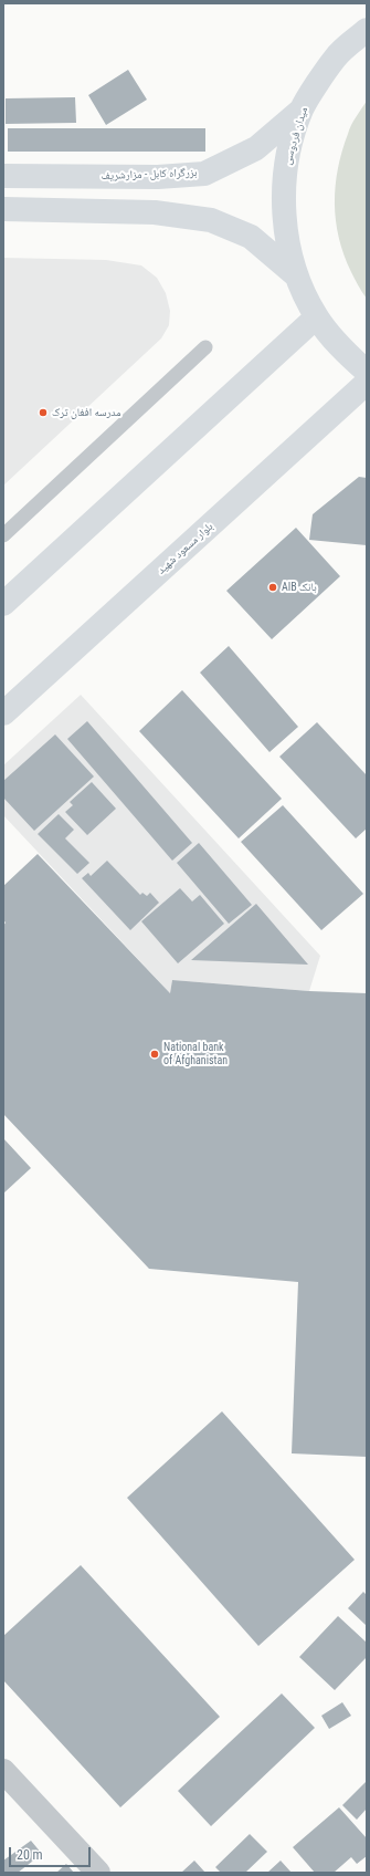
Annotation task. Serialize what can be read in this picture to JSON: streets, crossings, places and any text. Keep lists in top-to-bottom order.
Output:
{
  "streets": {
    "main road": ["میدان فردوسی", "بزرگراه کابل - مزارشریف", "بلوار مسعود شهید"]
  },
  "crossings": [
    ["میدان فردوسی", "بزرگراه کابل - مزارشریف"]
  ],
  "places": ["مدرسه افغان ترک", "AIB بانک", "National bank of Afghanistan"],
  "scale_bar": "20 m"
}
